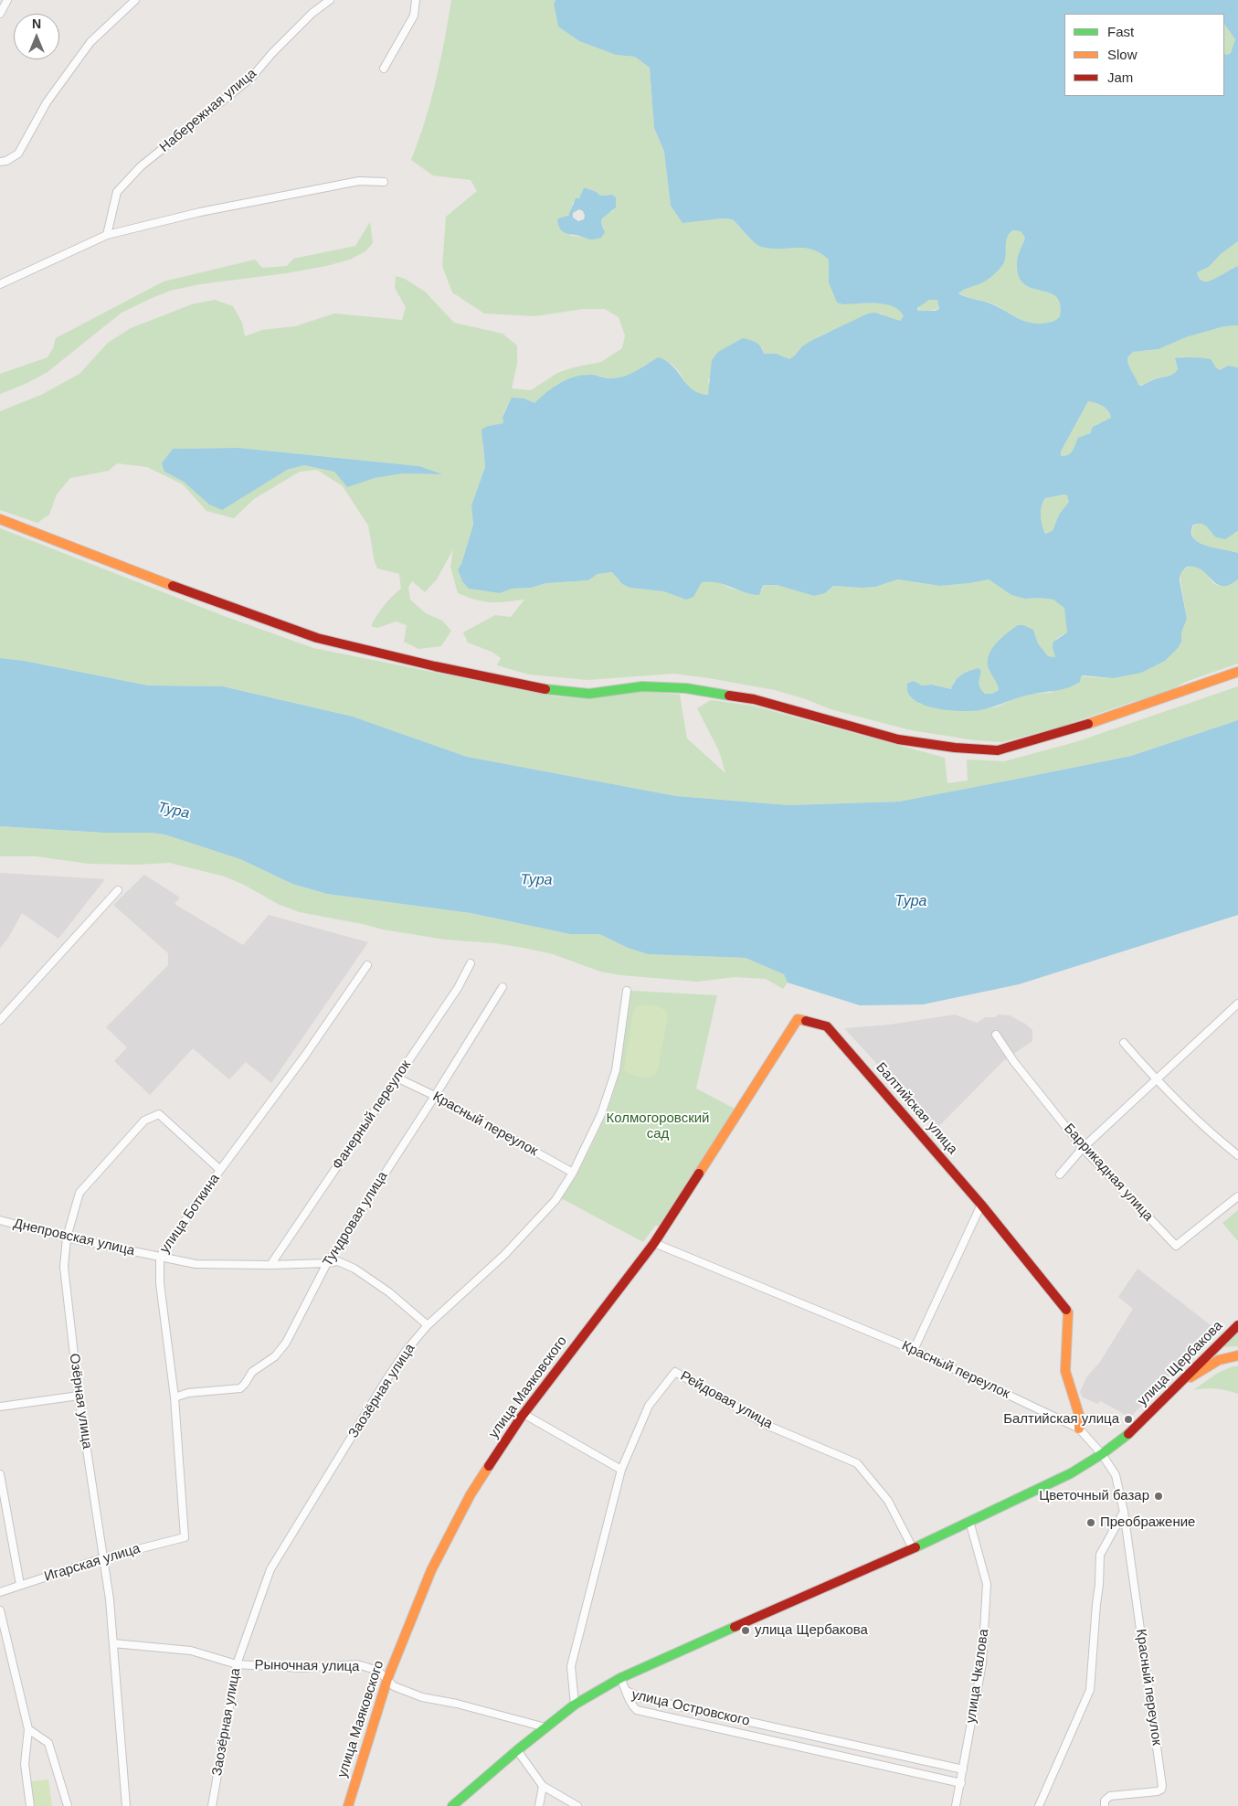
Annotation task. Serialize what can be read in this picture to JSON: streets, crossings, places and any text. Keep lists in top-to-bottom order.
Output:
{
  "streets": {
    "street": [
      "Набережная улица",
      "Балтийская улица",
      "Фанерный переулок",
      "Красный переулок",
      "Баррикадная улица",
      "улица Боткина",
      "Тундровая улица",
      "Днепровская улица",
      "улица Щербакова",
      "улица Маяковского",
      "Заозёрная улица",
      "Рейдовая улица",
      "Озёрная улица",
      "Игарская улица",
      "Рыночная улица",
      "улица Чкалова",
      "улица Островского"
    ]
  },
  "crossings": [
    ["Балтийская улица", "Красный переулок"],
    ["Балтийская улица", "улица Маяковского"],
    ["Фанерный переулок", "Красный переулок"],
    ["Фанерный переулок", "Днепровская улица"],
    ["Красный переулок", "Тундровая улица"],
    ["Красный переулок", "улица Щербакова"],
    ["Красный переулок", "улица Маяковского"],
    ["Красный переулок", "Заозёрная улица"],
    ["улица Боткина", "Тундровая улица"],
    ["улица Боткина", "Днепровская улица"],
    ["улица Боткина", "Озёрная улица"],
    ["улица Боткина", "Игарская улица"],
    ["Тундровая улица", "Днепровская улица"],
    ["Днепровская улица", "Заозёрная улица"],
    ["Днепровская улица", "Озёрная улица"],
    ["улица Щербакова", "Рейдовая улица"],
    ["улица Щербакова", "Рыночная улица"],
    ["улица Щербакова", "улица Чкалова"],
    ["улица Маяковского", "Рыночная улица"],
    ["Заозёрная улица", "Рыночная улица"],
    ["Озёрная улица", "Игарская улица"],
    ["Озёрная улица", "Рыночная улица"],
    ["улица Чкалова", "улица Островского"]
  ],
  "water": ["Тура"],
  "parks": ["Колмогоровский сад"],
  "places": [
    "Балтийская улица",
    "Цветочный базар",
    "Преображение",
    "улица Щербакова"
  ],
  "legend": ["Fast", "Slow", "Jam"],
  "north": "top"
}
